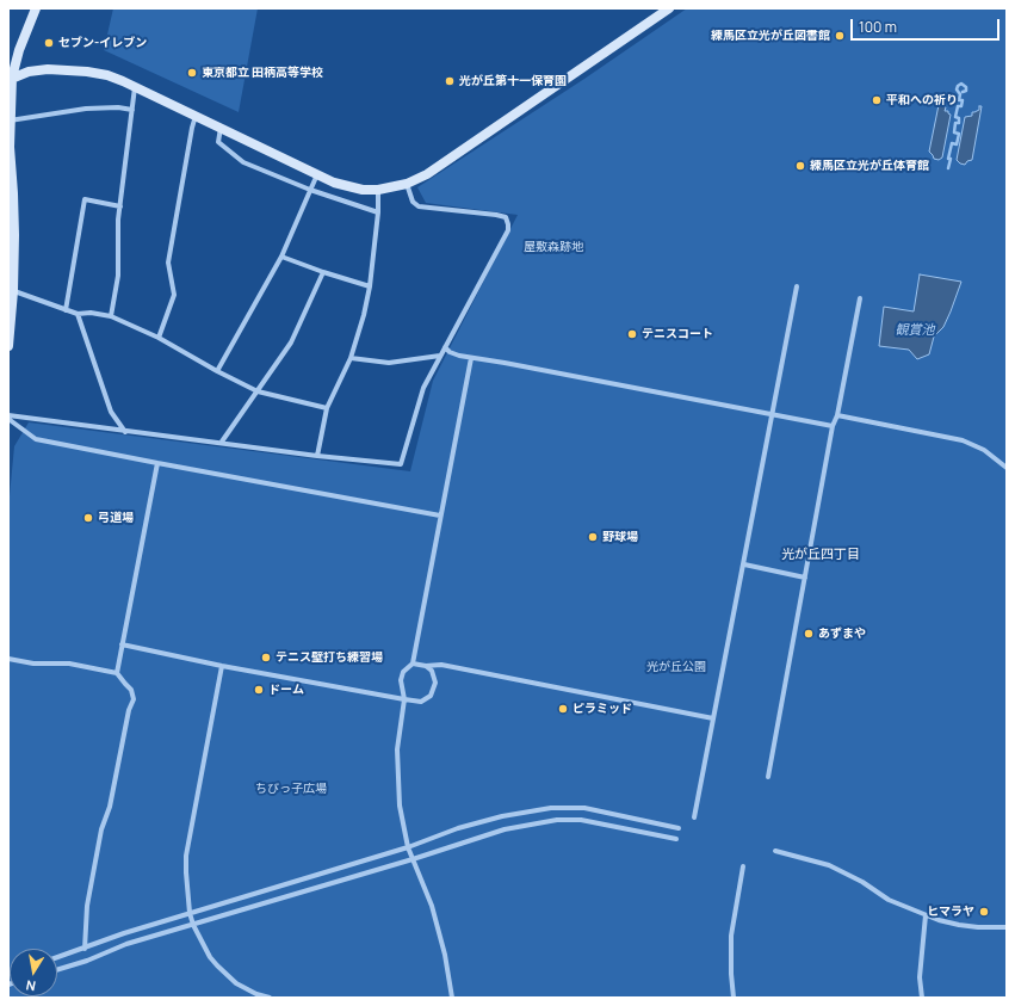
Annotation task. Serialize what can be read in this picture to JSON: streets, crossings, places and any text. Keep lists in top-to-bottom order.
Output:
{
  "districts": ["光が丘四丁目"],
  "water": ["観賞池"],
  "parks": ["屋敷森跡地", "光が丘公園", "ちびっ子広場"],
  "places": [
    "練馬区立光が丘図書館",
    "セブン-イレブン",
    "東京都立 田柄高等学校",
    "光が丘第十一保育園",
    "平和への祈り",
    "練馬区立光が丘体育館",
    "テニスコート",
    "弓道場",
    "野球場",
    "あずまや",
    "テニス壁打ち練習場",
    "ドーム",
    "ピラミッド",
    "ヒマラヤ"
  ],
  "scale_bar": "100 m",
  "north": "bottom"
}
